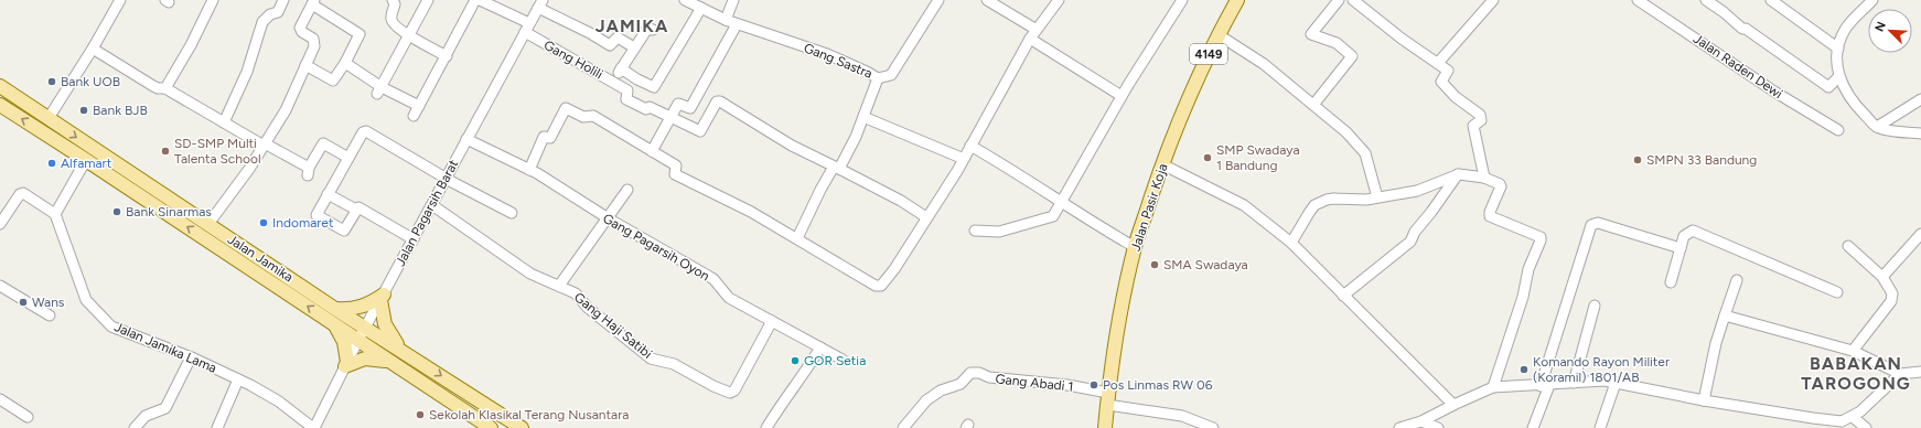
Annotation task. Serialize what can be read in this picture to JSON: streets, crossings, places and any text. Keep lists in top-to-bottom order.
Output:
{
  "streets": {
    "main road": ["4149", "Jalan Pasir Koja", "Jalan Jamika"],
    "street": [
      "Gang Holili",
      "Gang Sastra",
      "Jalan Raden Dewi",
      "Jalan Pagarsih Barat",
      "Gang Pagarsih Oyon",
      "Gang Haji Satibi",
      "Jalan Jamika Lama",
      "Gang Abadi 1"
    ]
  },
  "crossings": [
    ["Gang Holili", "Jalan Pagarsih Barat"],
    ["Jalan Pasir Koja", "Gang Abadi 1"],
    ["Jalan Pagarsih Barat", "Gang Pagarsih Oyon"],
    ["Jalan Pagarsih Barat", "Jalan Jamika"],
    ["Jalan Pagarsih Barat", "Gang Haji Satibi"],
    ["Jalan Pagarsih Barat", "Jalan Jamika Lama"],
    ["Gang Pagarsih Oyon", "Gang Haji Satibi"]
  ],
  "districts": ["JAMIKA", "BABAKAN TAROGONG"],
  "places": [
    "Bank UOB",
    "Bank BJB",
    "SD-SMP Multi Talenta School",
    "SMP Swadaya 1 Bandung",
    "SMPN 33 Bandung",
    "Alfamart",
    "Bank Sinarmas",
    "Indomaret",
    "SMA Swadaya",
    "Wans",
    "GOR Setia",
    "Komando Rayon Militer (Koramil) 1801/AB",
    "Pos Linmas RW 06",
    "Sekolah Klasikal Terang Nusantara"
  ],
  "north": "top left"
}
